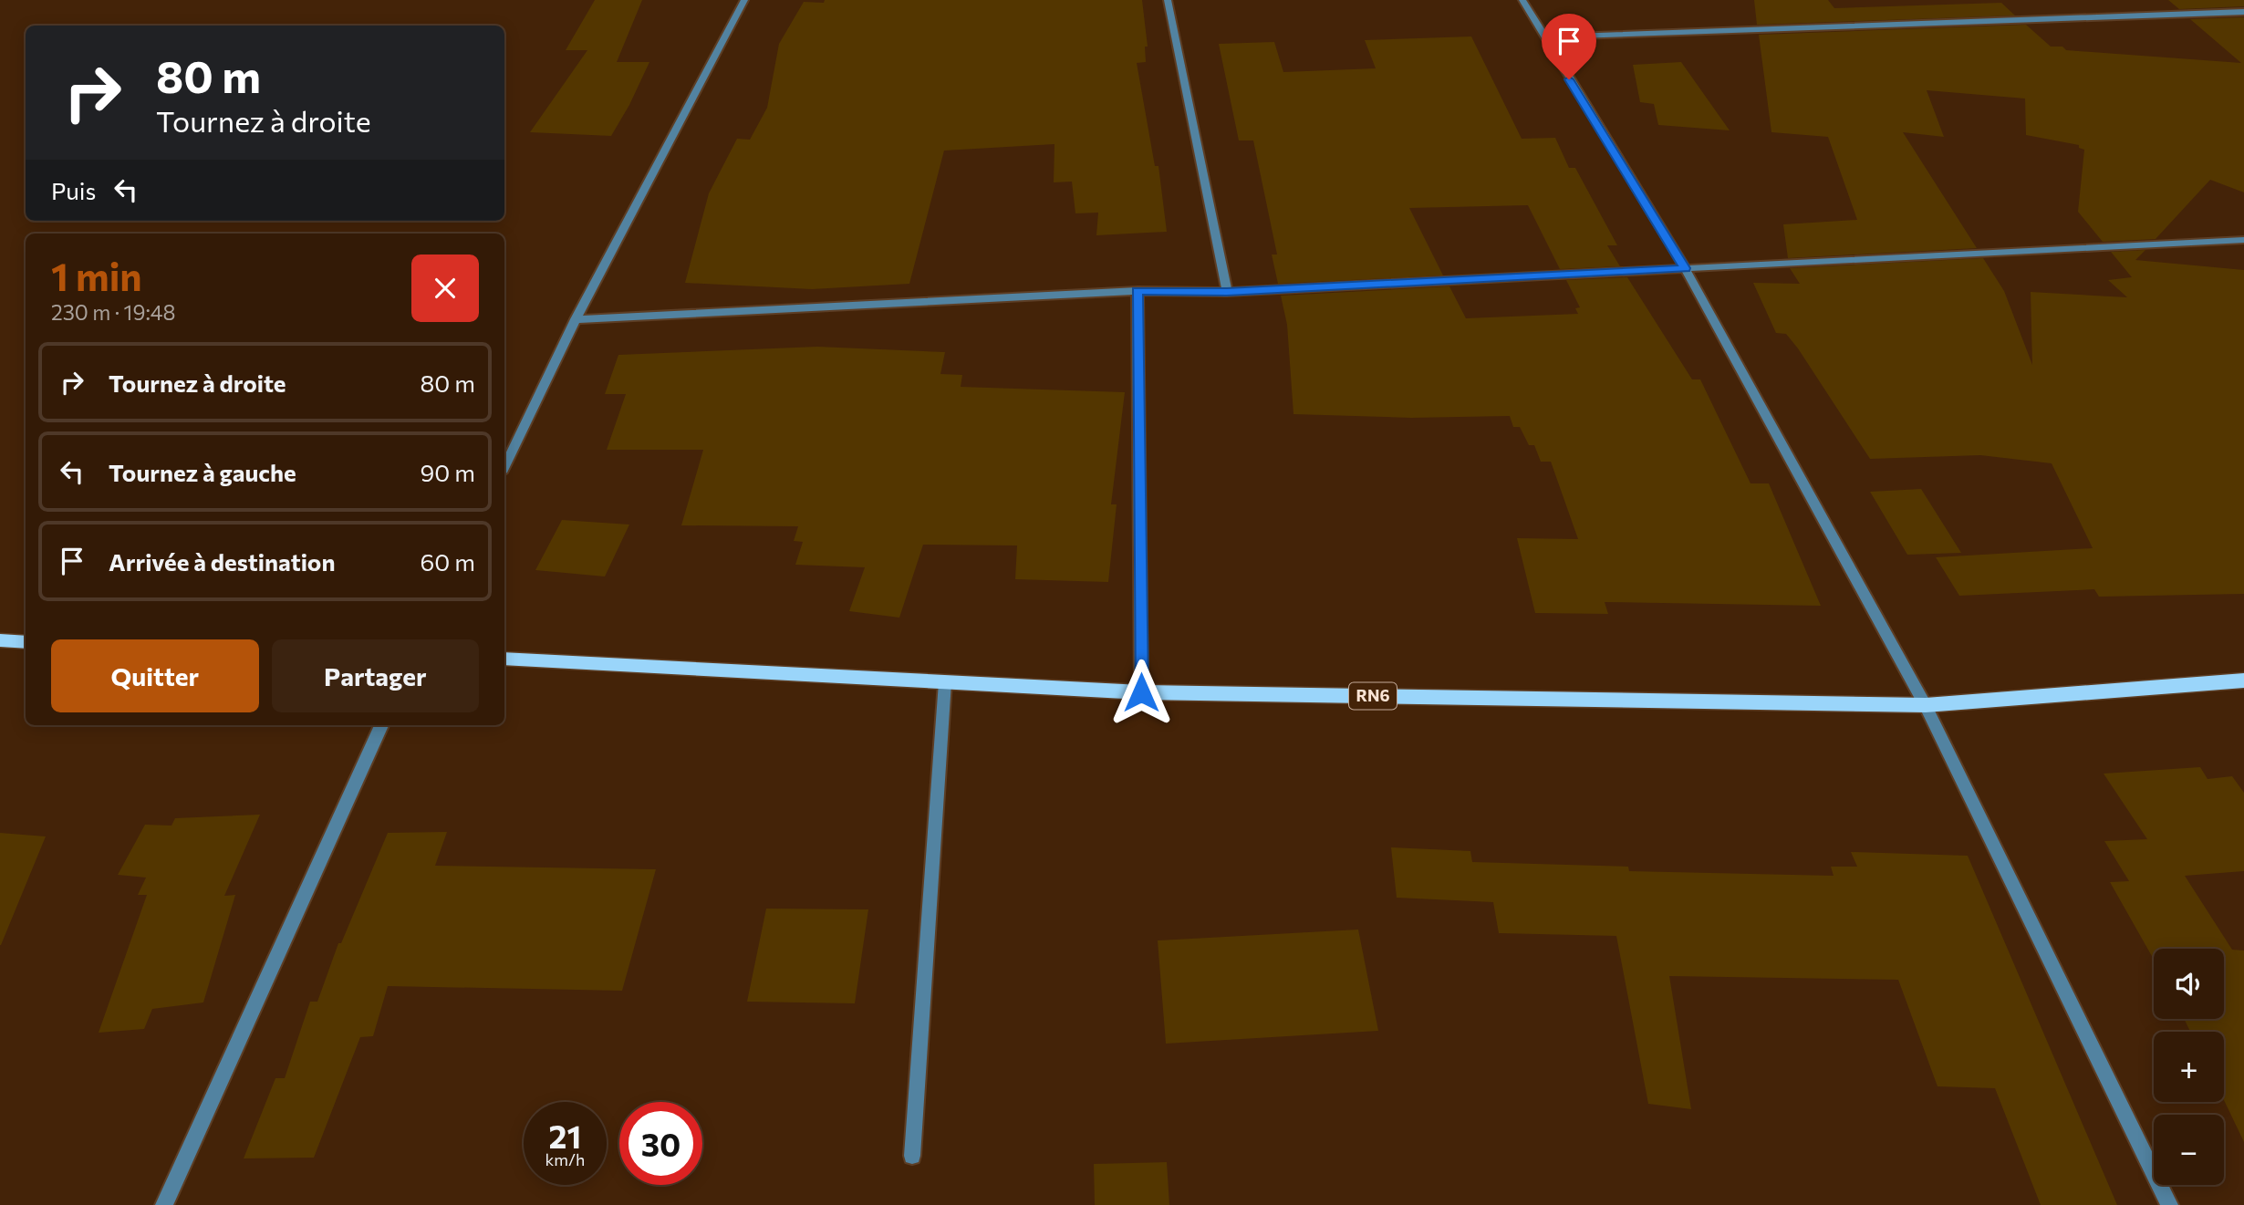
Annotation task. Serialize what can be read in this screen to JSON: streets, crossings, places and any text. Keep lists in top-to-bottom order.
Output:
{
  "streets": {
    "main road": ["RN6"]
  },
  "page": {
    "turn": ["80 m", "Tournez à droite"],
    "then": "Puis",
    "heading": ["1 min", "230 m · 19:48"],
    "list": [
      {
        "name": "Tournez à droite",
        "value": "80 m"
      },
      {
        "name": "Tournez à gauche",
        "value": "90 m"
      },
      {
        "name": "Arrivée à destination",
        "value": "60 m"
      }
    ],
    "buttons": ["Quitter", "Partager"],
    "map_buttons": ["+", "−"],
    "speed": "21 km/h",
    "limit": "30"
  }
}
